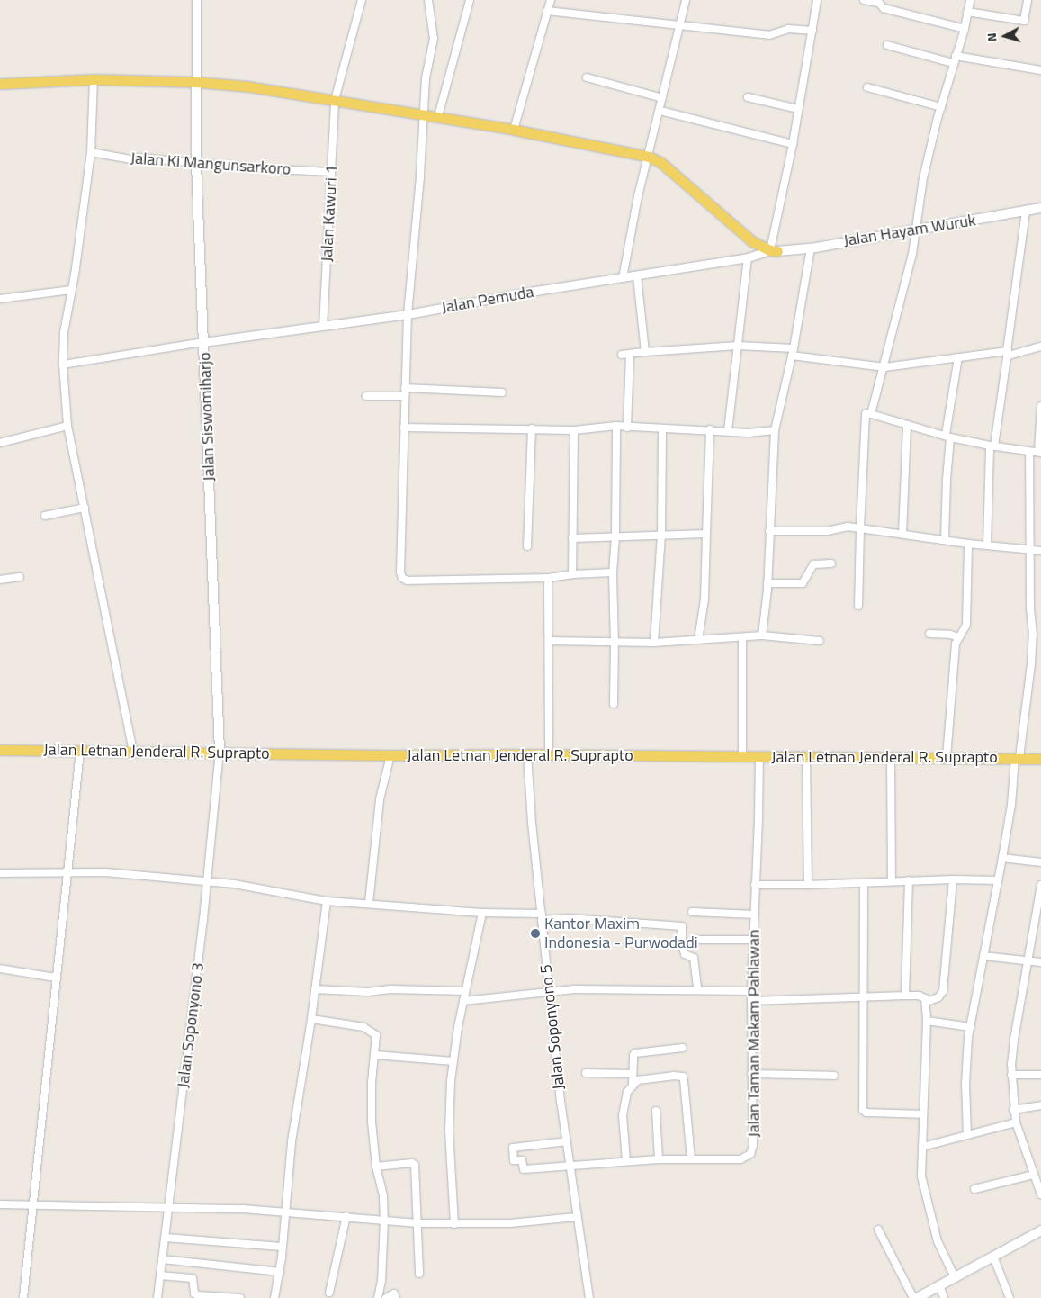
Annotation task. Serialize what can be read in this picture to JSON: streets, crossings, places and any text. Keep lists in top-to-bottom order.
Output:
{
  "streets": {
    "main road": ["Jalan Hayam Wuruk", "Jalan Siswomiharjo", "Jalan Letnan Jenderal R. Suprapto"],
    "street": [
      "Jalan Ki Mangunsarkoro",
      "Jalan Kawuri 1",
      "Jalan Pemuda",
      "Jalan Soponyono 3",
      "Jalan Soponyono 5",
      "Jalan Taman Makam Pahlawan"
    ]
  },
  "crossings": [
    ["Jalan Ki Mangunsarkoro", "Jalan Kawuri 1"],
    ["Jalan Ki Mangunsarkoro", "Jalan Siswomiharjo"],
    ["Jalan Kawuri 1", "Jalan Pemuda"],
    ["Jalan Hayam Wuruk", "Jalan Pemuda"],
    ["Jalan Pemuda", "Jalan Siswomiharjo"],
    ["Jalan Siswomiharjo", "Jalan Letnan Jenderal R. Suprapto"],
    ["Jalan Siswomiharjo", "Jalan Soponyono 3"],
    ["Jalan Letnan Jenderal R. Suprapto", "Jalan Soponyono 3"],
    ["Jalan Letnan Jenderal R. Suprapto", "Jalan Soponyono 5"],
    ["Jalan Letnan Jenderal R. Suprapto", "Jalan Taman Makam Pahlawan"],
    ["Jalan Soponyono 5", "Jalan Taman Makam Pahlawan"]
  ],
  "places": ["Kantor Maxim Indonesia - Purwodadi"],
  "north": "left"
}
